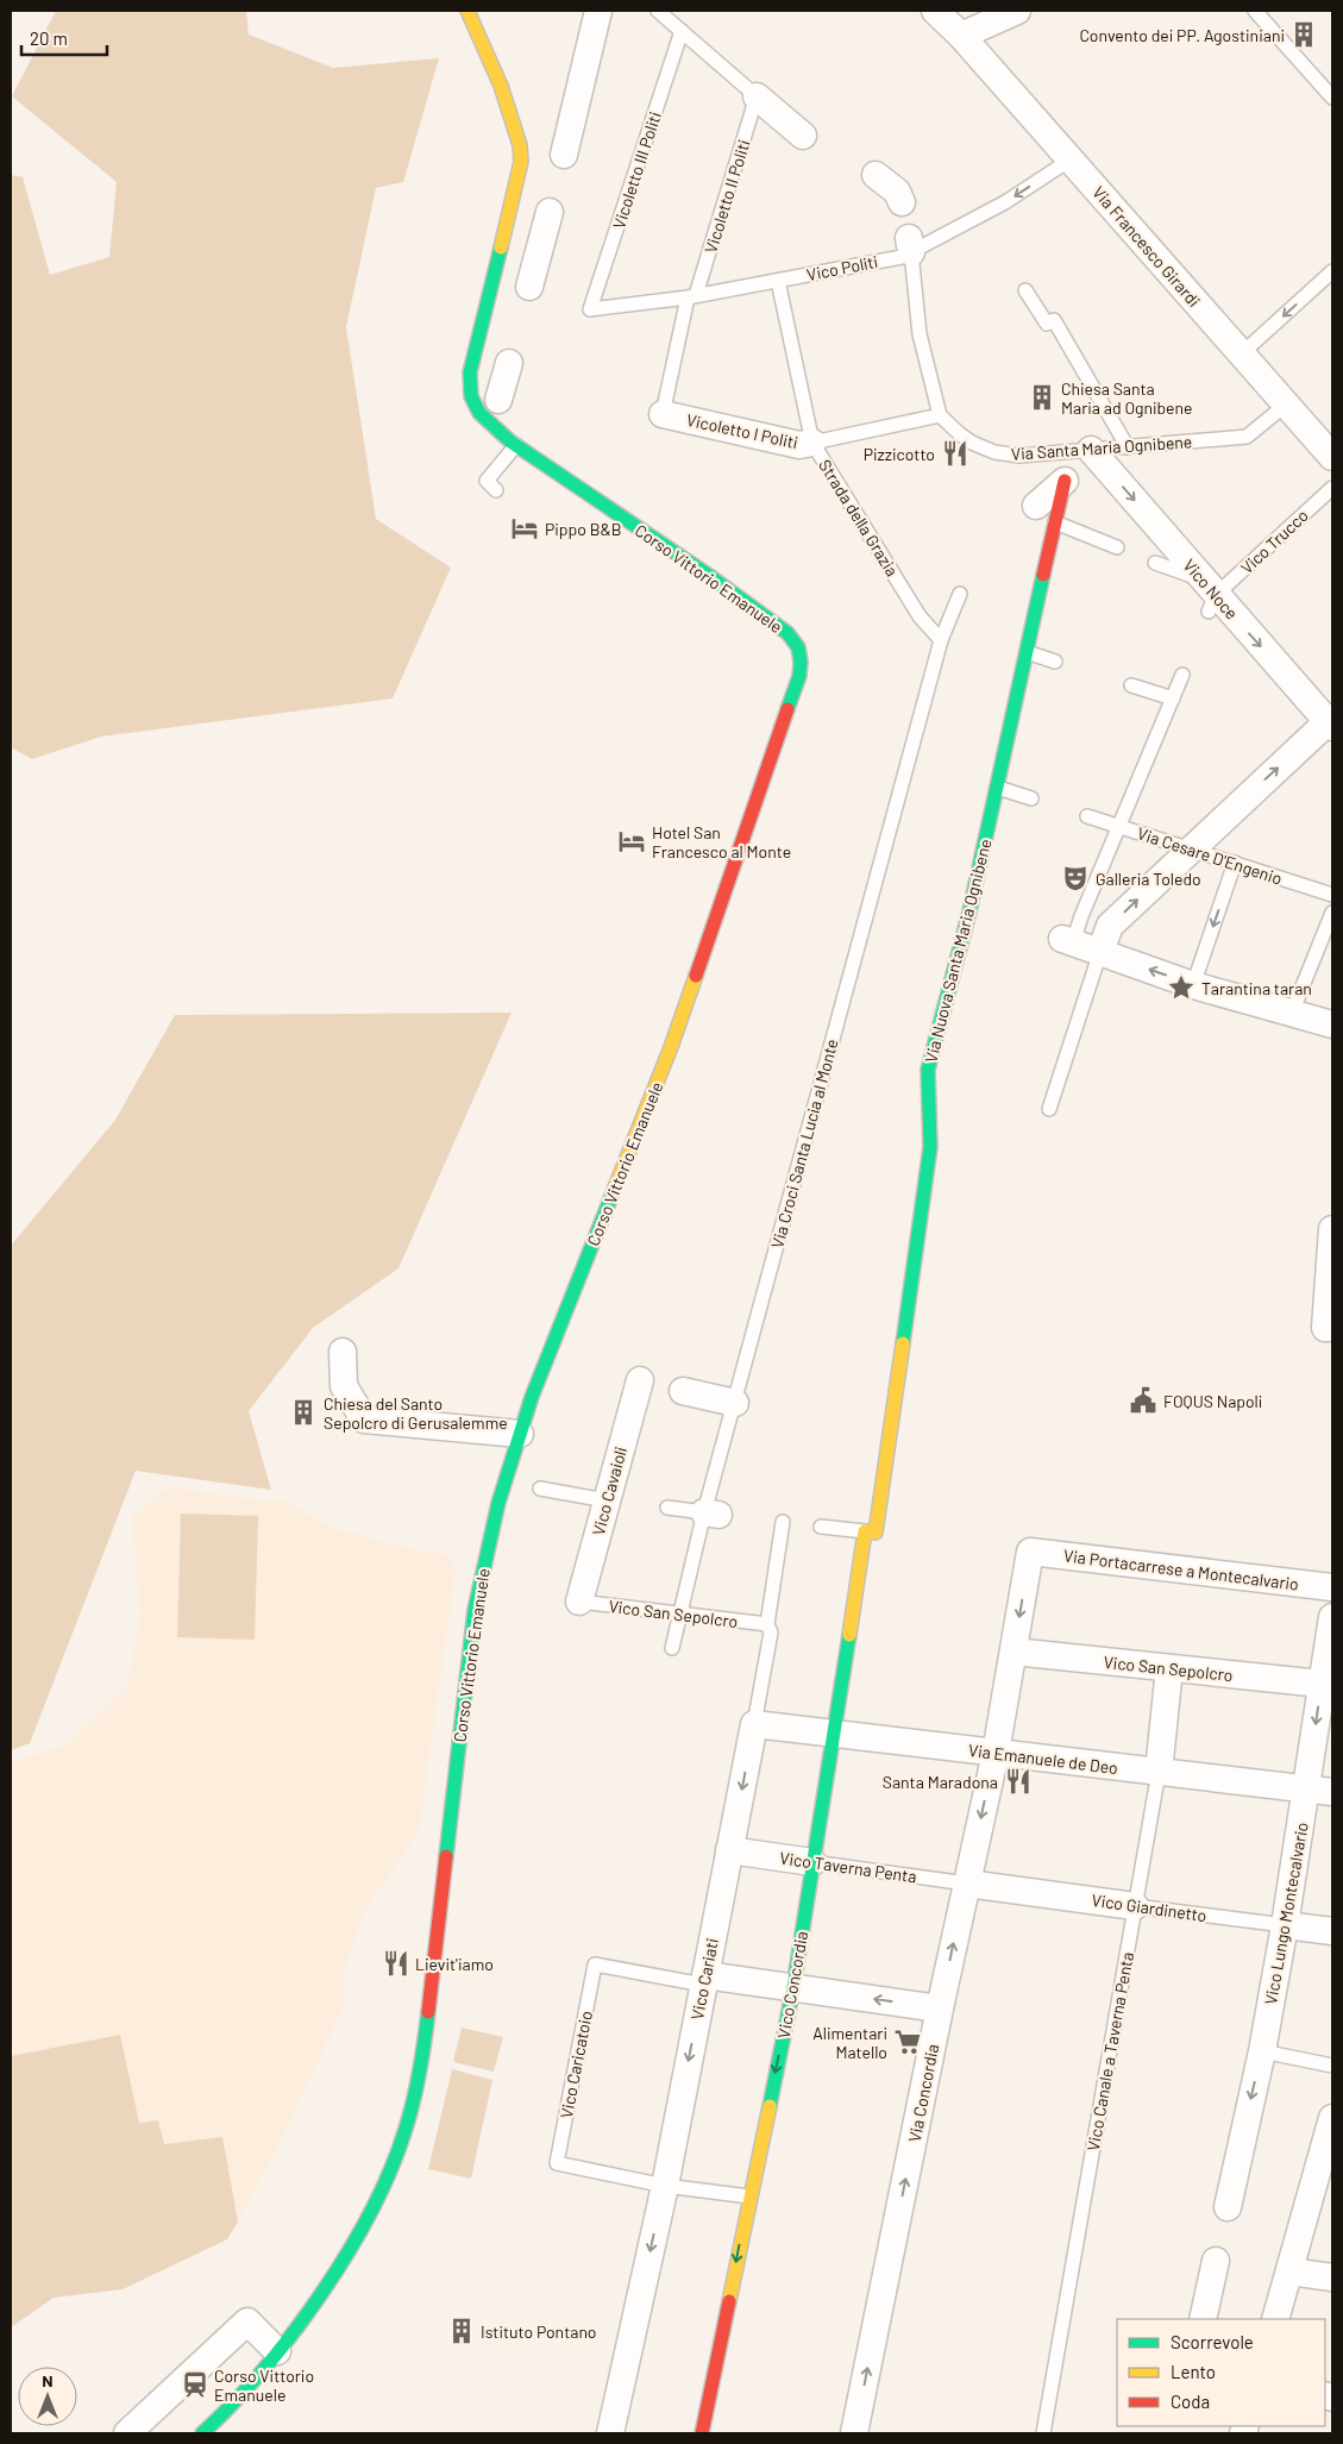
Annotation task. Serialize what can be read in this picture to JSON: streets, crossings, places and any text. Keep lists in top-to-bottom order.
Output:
{
  "streets": {
    "main road": ["Corso Vittorio Emanuele", "Via Nuova Santa Maria Ognibene", "Vico Concordia"],
    "street": [
      "Via Francesco Girardi",
      "Vicoletto I Politi",
      "Vico Noce",
      "Vico Cavaioli",
      "Via Portacarrese a Montecalvario",
      "Vico San Sepolcro",
      "Via Emanuele de Deo",
      "Vico Taverna Penta",
      "Vico Giardinetto",
      "Vico Lungo Montecalvario",
      "Vico Cariati",
      "Vico Canale a Taverna Penta",
      "Via Concordia"
    ],
    "lane": [
      "Vicoletto III Politi",
      "Vicoletto II Politi",
      "Vico Politi",
      "Via Santa Maria Ognibene",
      "Strada della Grazia",
      "Vico Trucco",
      "Via Cesare D'Engenio",
      "Via Croci Santa Lucia al Monte",
      "Vico Caricatoio"
    ]
  },
  "crossings": [
    ["Vicoletto III Politi", "Vico Politi"],
    ["Vicoletto II Politi", "Vico Politi"],
    ["Vicoletto II Politi", "Vicoletto I Politi"],
    ["Via Francesco Girardi", "Vico Politi"],
    ["Via Francesco Girardi", "Via Santa Maria Ognibene"],
    ["Vico Politi", "Vicoletto I Politi"],
    ["Vico Politi", "Strada della Grazia"],
    ["Vicoletto I Politi", "Via Santa Maria Ognibene"],
    ["Vicoletto I Politi", "Strada della Grazia"],
    ["Via Santa Maria Ognibene", "Vico Noce"],
    ["Strada della Grazia", "Via Croci Santa Lucia al Monte"],
    ["Vico Trucco", "Vico Noce"],
    ["Via Nuova Santa Maria Ognibene", "Vico Concordia"],
    ["Via Croci Santa Lucia al Monte", "Vico San Sepolcro"],
    ["Vico Cavaioli", "Vico San Sepolcro"],
    ["Via Portacarrese a Montecalvario", "Vico San Sepolcro"],
    ["Vico San Sepolcro", "Vico Lungo Montecalvario"],
    ["Vico San Sepolcro", "Vico Cariati"],
    ["Vico San Sepolcro", "Vico Canale a Taverna Penta"],
    ["Via Emanuele de Deo", "Vico Lungo Montecalvario"],
    ["Via Emanuele de Deo", "Vico Cariati"],
    ["Via Emanuele de Deo", "Vico Concordia"],
    ["Via Emanuele de Deo", "Vico Canale a Taverna Penta"],
    ["Via Emanuele de Deo", "Via Concordia"],
    ["Vico Taverna Penta", "Vico Giardinetto"],
    ["Vico Taverna Penta", "Vico Cariati"],
    ["Vico Taverna Penta", "Vico Concordia"],
    ["Vico Taverna Penta", "Via Concordia"],
    ["Vico Giardinetto", "Vico Lungo Montecalvario"],
    ["Vico Giardinetto", "Vico Canale a Taverna Penta"],
    ["Vico Giardinetto", "Via Concordia"],
    ["Vico Cariati", "Vico Caricatoio"]
  ],
  "one_way": [
    "Vico Politi",
    "Vico Noce",
    "Via Portacarrese a Montecalvario",
    "Vico Cariati",
    "Vico Concordia"
  ],
  "places": {
    "building": [
      "Convento dei PP. Agostiniani",
      "Chiesa Santa Maria ad Ognibene",
      "Chiesa del Santo Sepolcro di Gerusalemme",
      "Istituto Pontano"
    ],
    "restaurant": ["Pizzicotto", "Santa Maradona", "Lievit'iamo"],
    "hotel": ["Pippo B&B", "Hotel San Francesco al Monte"],
    "theatre": ["Galleria Toledo"],
    "place": ["Tarantina taran"],
    "public building": ["FOQUS Napoli"],
    "supermarket": ["Alimentari Matello"],
    "station": ["Corso Vittorio Emanuele"]
  },
  "legend": ["Scorrevole", "Lento", "Coda"],
  "scale_bar": "20 m",
  "north": "top"
}
